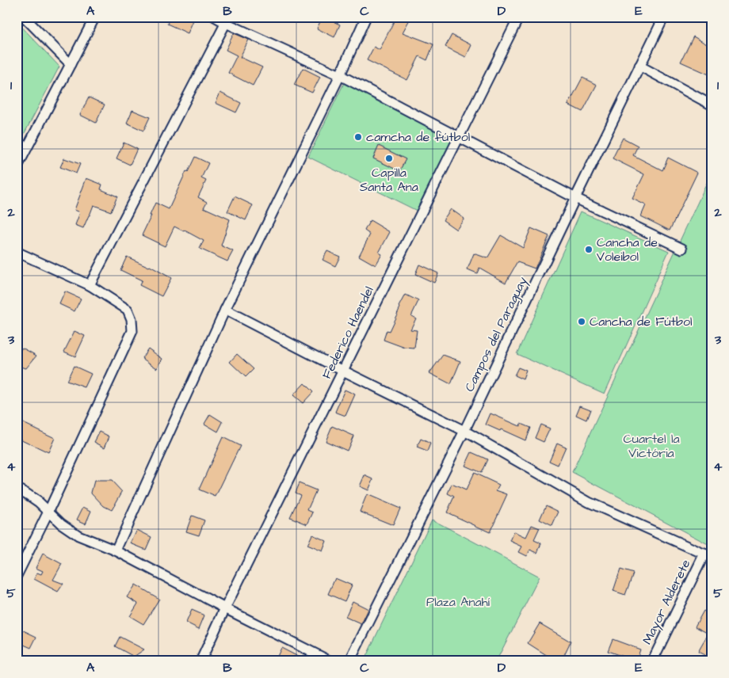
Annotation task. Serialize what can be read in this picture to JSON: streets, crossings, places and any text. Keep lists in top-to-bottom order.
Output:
{
  "streets": {
    "street": ["Federico Haendel", "Campos del Paraguay", "Mayor Alderete"]
  },
  "parks": ["Cuartel la Victória", "Plaza Anahí"],
  "places": [
    "camcha de fútbol",
    "Capilla Santa Ana",
    "Cancha de Voleibol",
    "Cancha de Fútbol"
  ],
  "grid": {
    "columns": [
      "A",
      "B",
      "C",
      "D",
      "E"
    ],
    "rows": [
      "1",
      "2",
      "3",
      "4",
      "5"
    ]
  }
}
